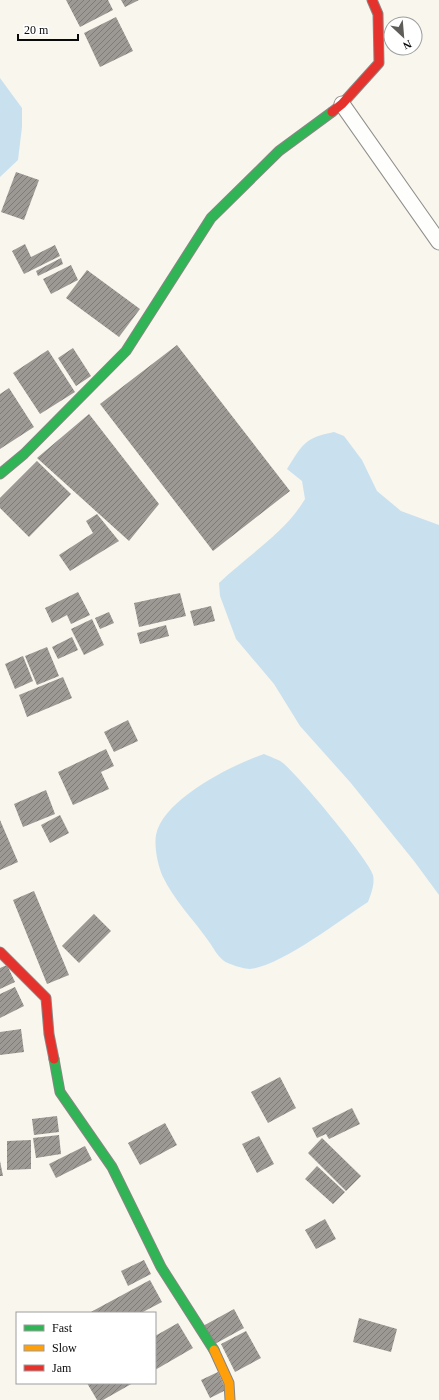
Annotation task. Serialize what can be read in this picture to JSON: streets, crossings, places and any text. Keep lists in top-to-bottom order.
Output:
{
  "legend": ["Fast", "Slow", "Jam"],
  "scale_bar": "20 m",
  "north": "bottom right"
}
